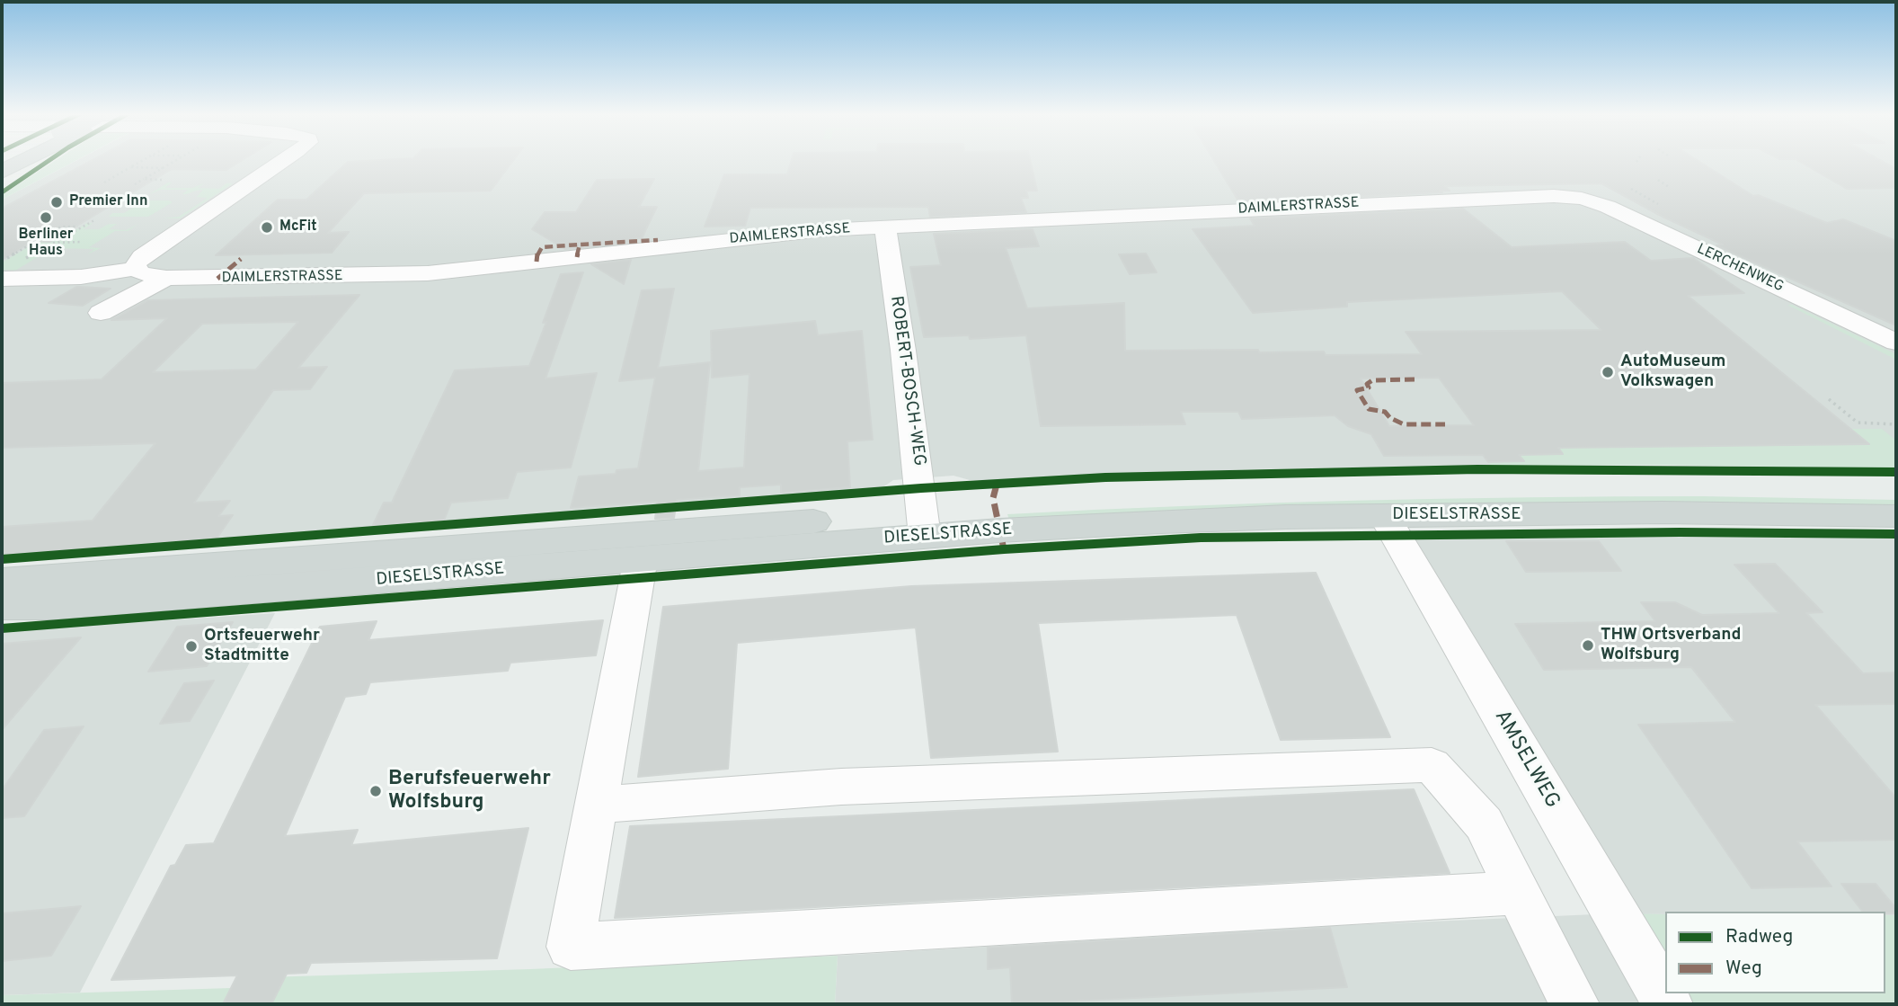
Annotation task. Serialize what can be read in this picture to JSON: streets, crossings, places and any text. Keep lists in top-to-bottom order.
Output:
{
  "streets": {
    "main road": ["DIESELSTRASSE"],
    "street": [
      "DAIMLERSTRASSE",
      "LERCHENWEG",
      "ROBERT-BOSCH-WEG",
      "AMSELWEG"
    ]
  },
  "crossings": [
    ["DAIMLERSTRASSE", "LERCHENWEG"],
    ["DAIMLERSTRASSE", "ROBERT-BOSCH-WEG"],
    ["ROBERT-BOSCH-WEG", "DIESELSTRASSE"],
    ["DIESELSTRASSE", "AMSELWEG"]
  ],
  "places": [
    "Premier Inn",
    "Berliner Haus",
    "McFit",
    "AutoMuseum Volkswagen",
    "THW Ortsverband Wolfsburg",
    "Ortsfeuerwehr Stadtmitte",
    "Berufsfeuerwehr Wolfsburg"
  ],
  "legend": ["Radweg", "Weg"]
}
